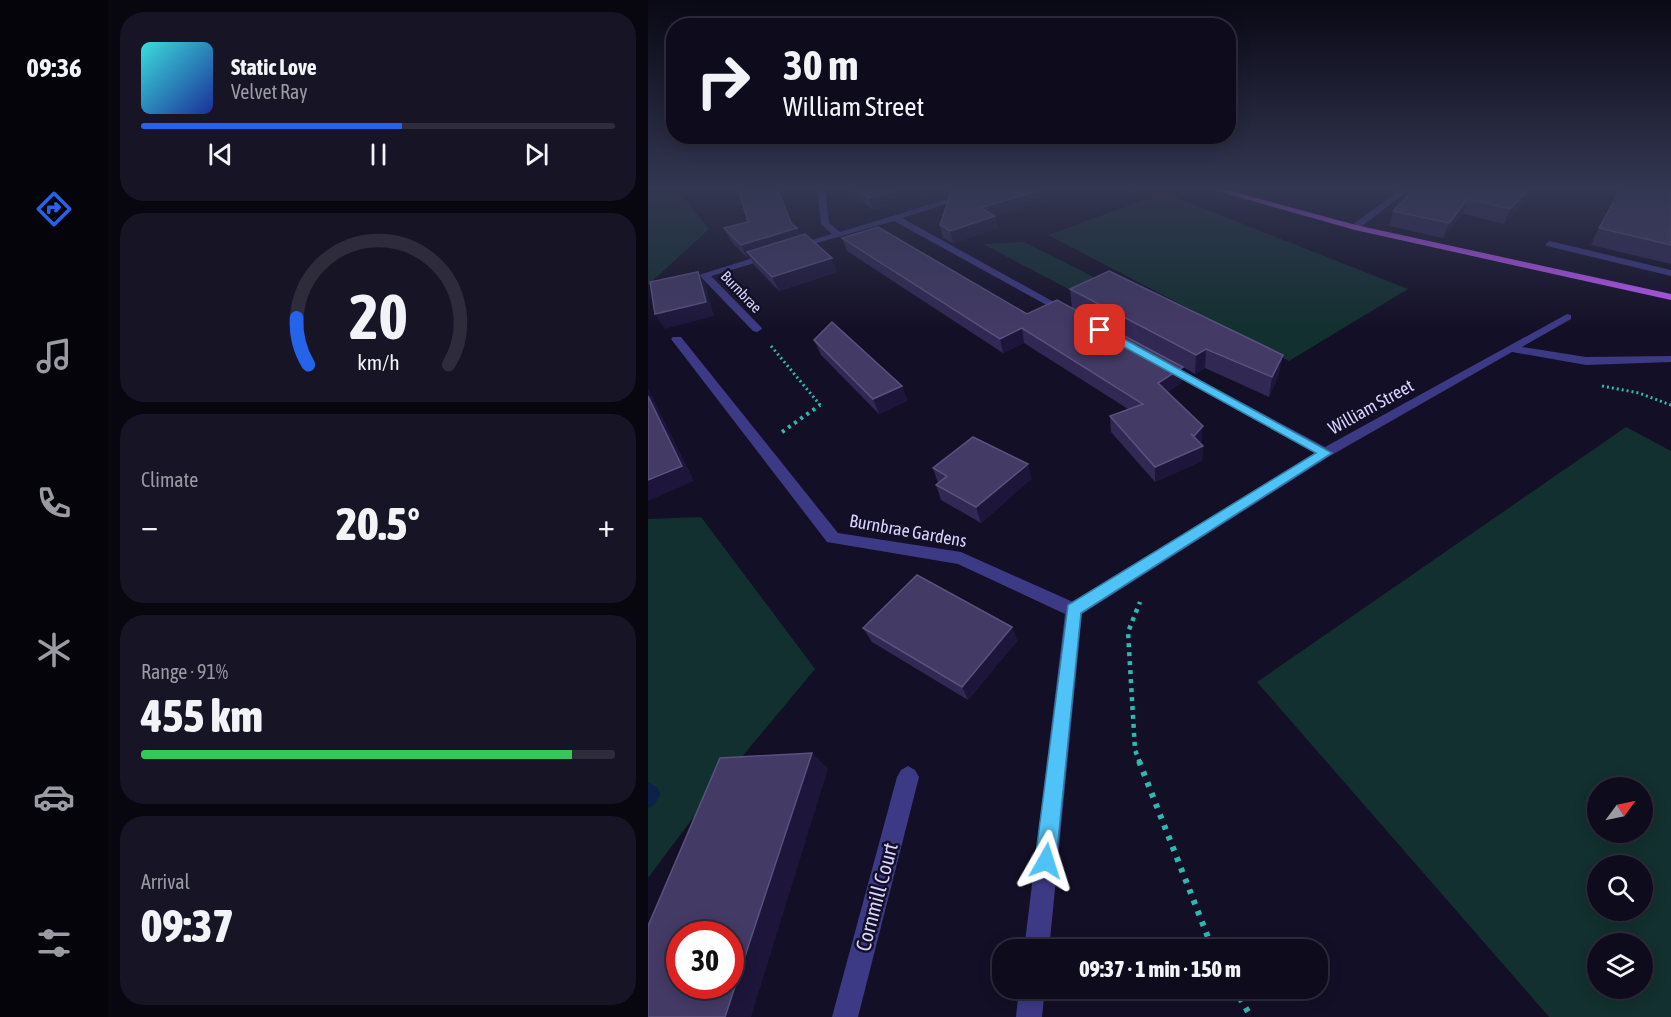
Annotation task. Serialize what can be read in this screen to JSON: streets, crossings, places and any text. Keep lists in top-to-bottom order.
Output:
{
  "streets": {
    "street": [
      "Burnbrae",
      "William Street",
      "Burnbrae Gardens",
      "Cornmill Court"
    ]
  },
  "crossings": [
    ["William Street", "Burnbrae Gardens"]
  ],
  "north": "top right",
  "page": {
    "tabs": "09:36",
    "turn": ["30 m", "William Street"],
    "song": ["Static Love", "Velvet Ray"],
    "tile": [
      "Climate",
      ["Range · 91%", "455 km"],
      ["Arrival", "09:37"]
    ],
    "heat": ["−", "20.5°", "+"],
    "limit": "30",
    "trip": "09:37 · 1 min · 150 m",
    "gauge": ["20", "km/h"]
  }
}
